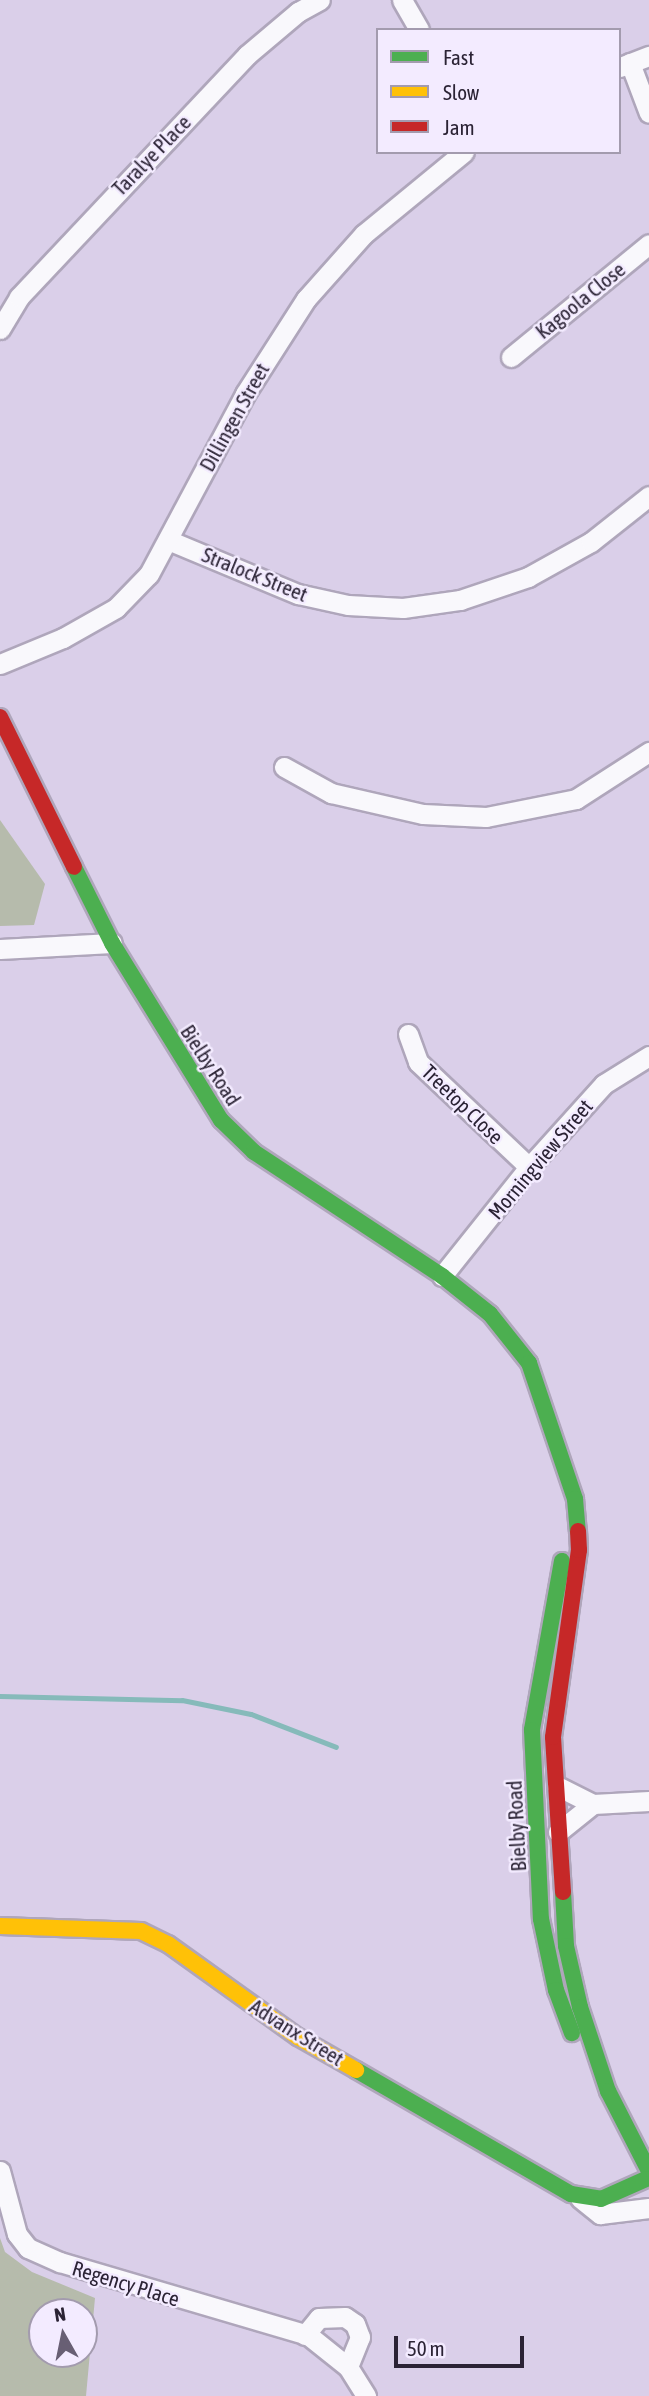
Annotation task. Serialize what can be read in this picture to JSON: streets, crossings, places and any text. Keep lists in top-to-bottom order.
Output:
{
  "streets": {
    "street": [
      "Taralye Place",
      "Kagoola Close",
      "Dillingen Street",
      "Stralock Street",
      "Bielby Road",
      "Treetop Close",
      "Morningview Street",
      "Advanx Street",
      "Regency Place"
    ]
  },
  "crossings": [
    ["Dillingen Street", "Stralock Street"],
    ["Bielby Road", "Morningview Street"],
    ["Treetop Close", "Morningview Street"]
  ],
  "legend": ["Fast", "Slow", "Jam"],
  "scale_bar": "50 m",
  "north": "top"
}
